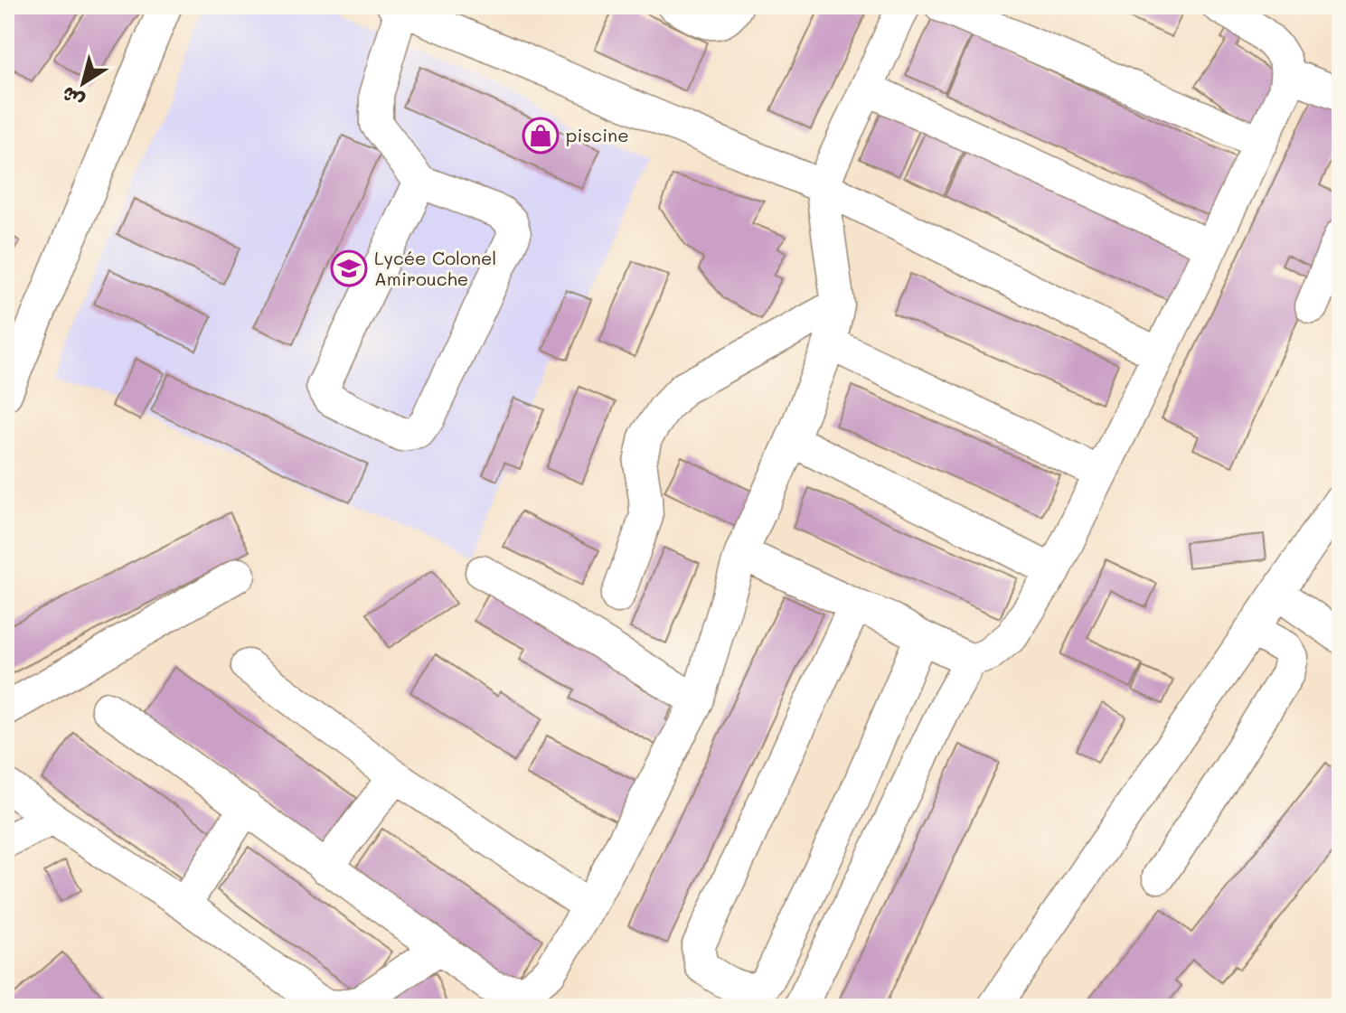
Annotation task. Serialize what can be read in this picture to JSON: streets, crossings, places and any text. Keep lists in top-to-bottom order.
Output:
{
  "places": {
    "shop": ["piscine"],
    "school or university": ["Lycée Colonel Amirouche"]
  },
  "north": "bottom left"
}
